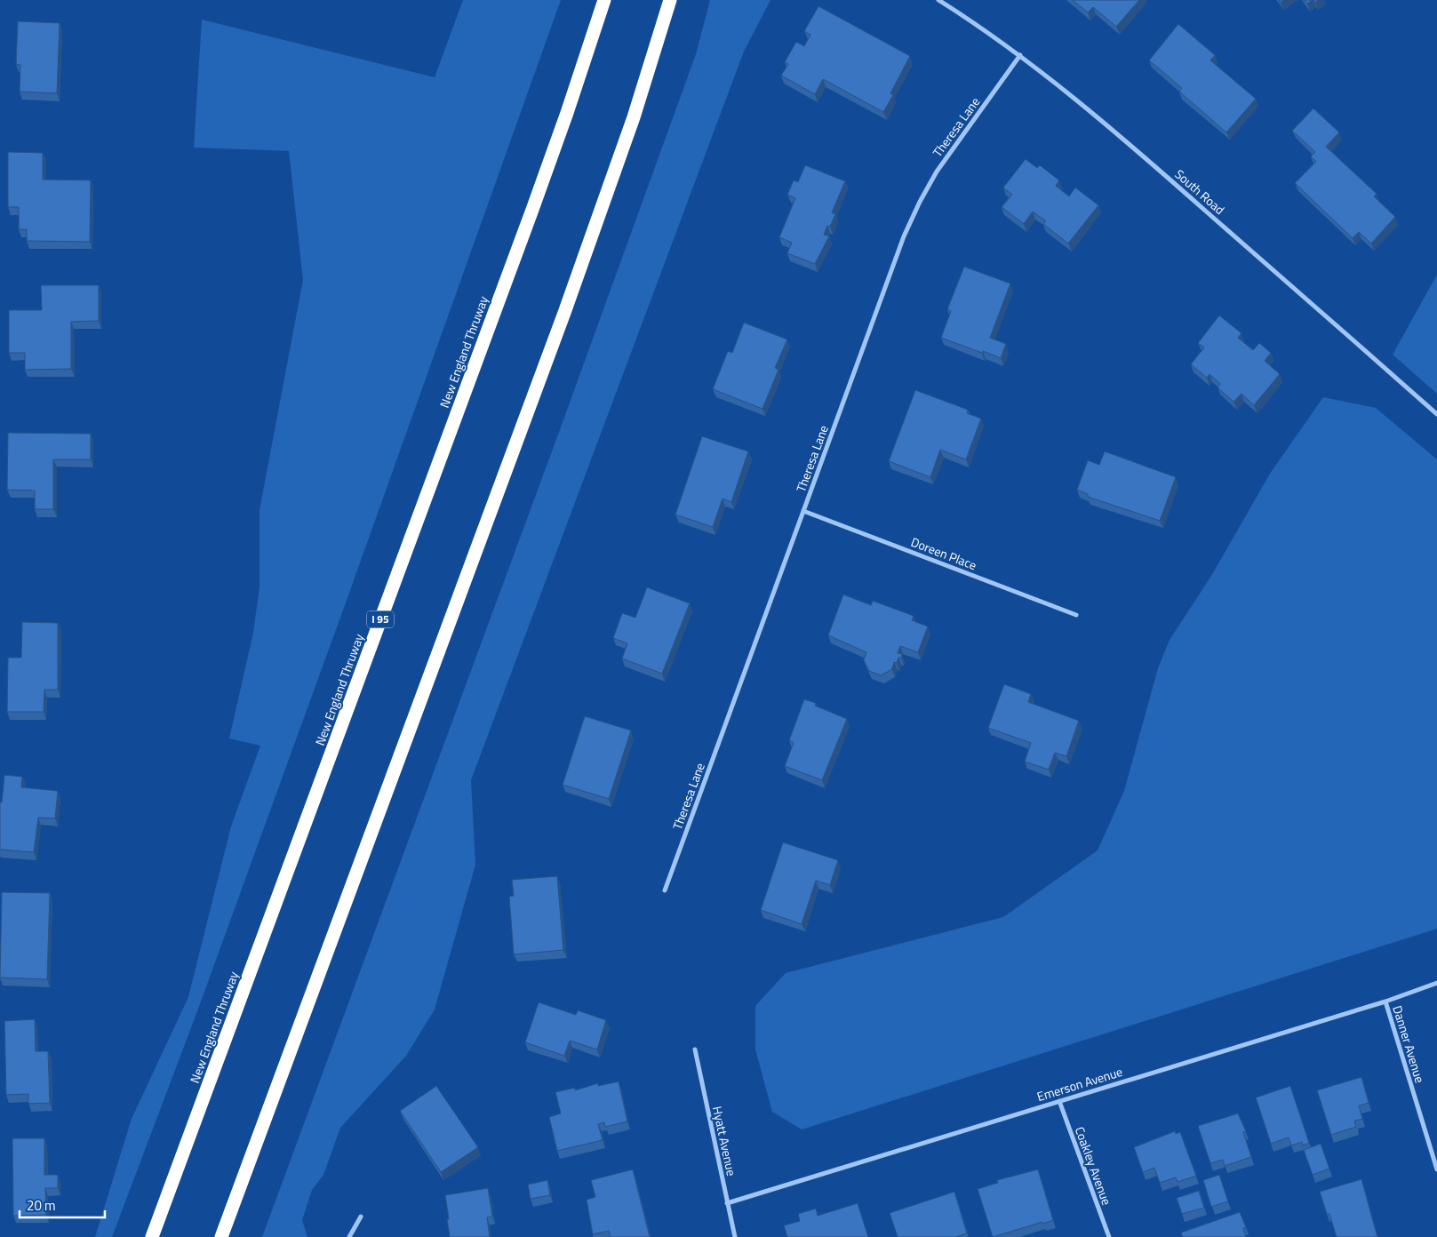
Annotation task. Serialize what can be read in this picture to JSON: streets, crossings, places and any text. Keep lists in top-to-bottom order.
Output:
{
  "streets": {
    "highway": ["New England Thruway", "I 95"],
    "street": [
      "Theresa Lane",
      "South Road",
      "Doreen Place",
      "Danner Avenue",
      "Emerson Avenue",
      "Hyatt Avenue",
      "Coakley Avenue"
    ]
  },
  "crossings": [
    ["Theresa Lane", "South Road"],
    ["Theresa Lane", "Doreen Place"],
    ["Danner Avenue", "Emerson Avenue"],
    ["Emerson Avenue", "Hyatt Avenue"],
    ["Emerson Avenue", "Coakley Avenue"]
  ],
  "scale_bar": "20 m"
}
